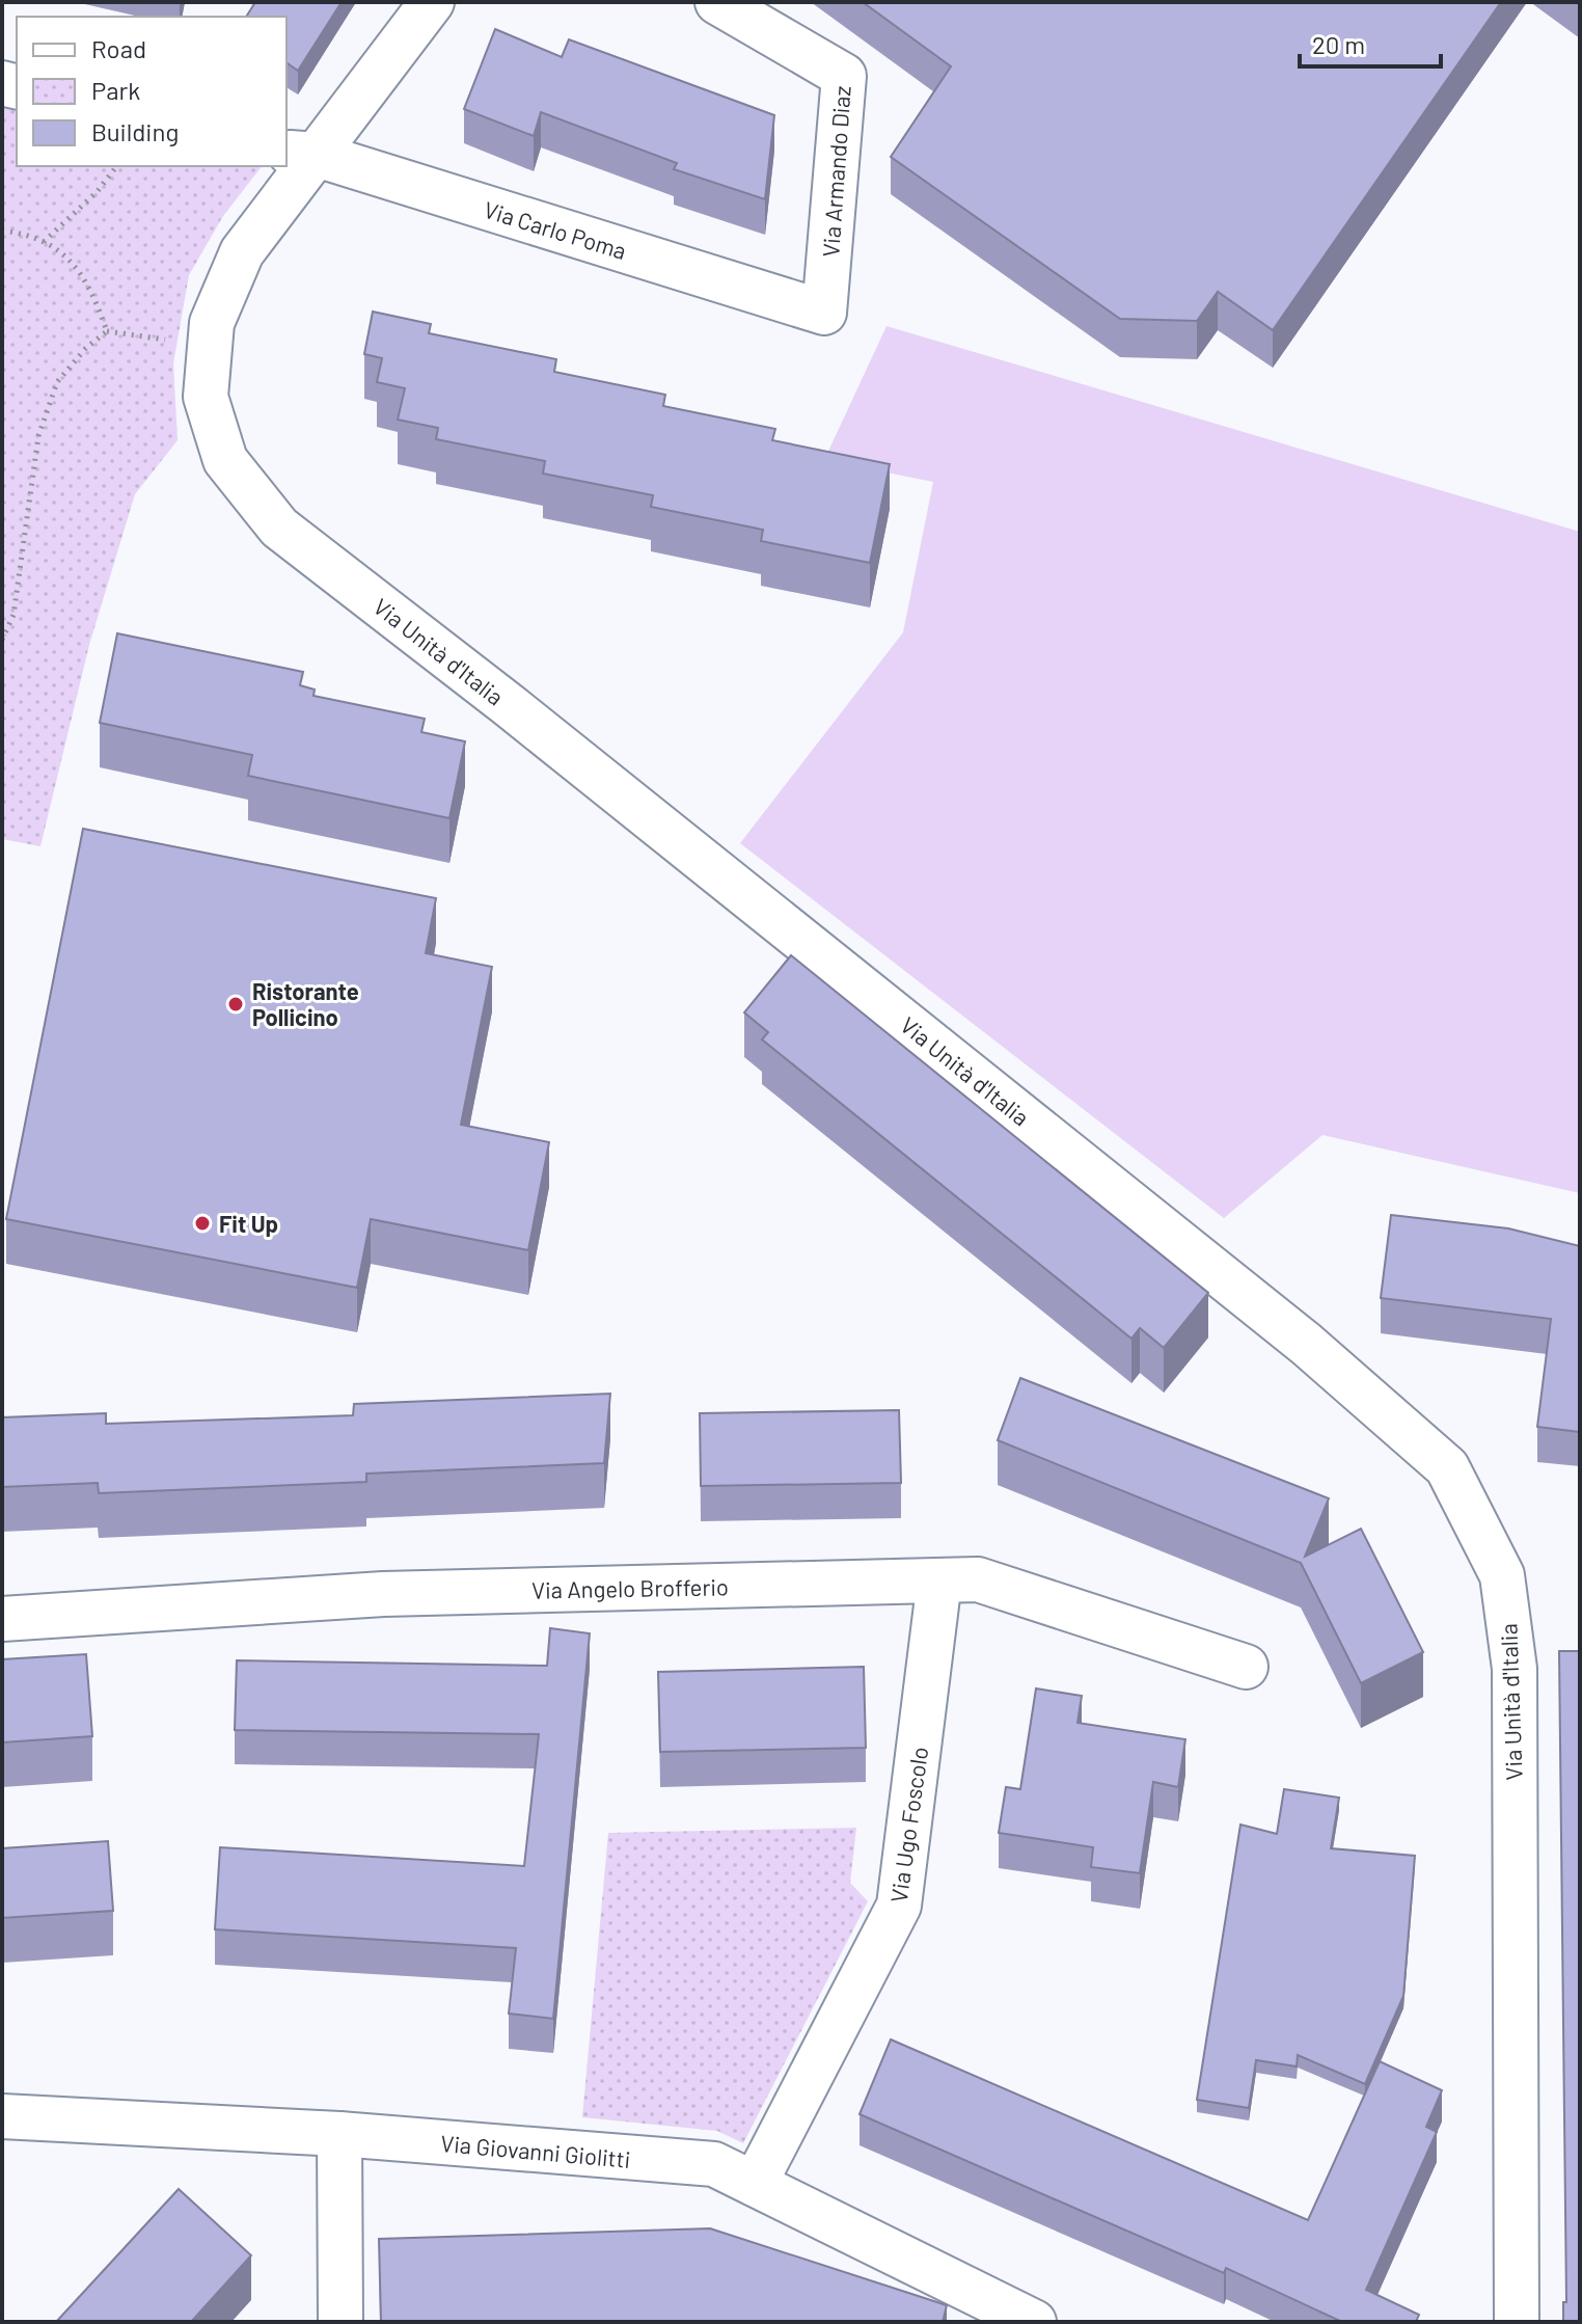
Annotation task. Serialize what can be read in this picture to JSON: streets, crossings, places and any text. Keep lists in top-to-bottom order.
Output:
{
  "streets": {
    "street": [
      "Via Armando Diaz",
      "Via Carlo Poma",
      "Via Unità d'Italia",
      "Via Angelo Brofferio",
      "Via Ugo Foscolo",
      "Via Giovanni Giolitti"
    ]
  },
  "crossings": [
    ["Via Armando Diaz", "Via Carlo Poma"],
    ["Via Carlo Poma", "Via Unità d'Italia"],
    ["Via Angelo Brofferio", "Via Ugo Foscolo"],
    ["Via Ugo Foscolo", "Via Giovanni Giolitti"]
  ],
  "places": ["Ristorante Pollicino", "Fit Up"],
  "legend": ["Road", "Park", "Building"],
  "scale_bar": "20 m"
}
